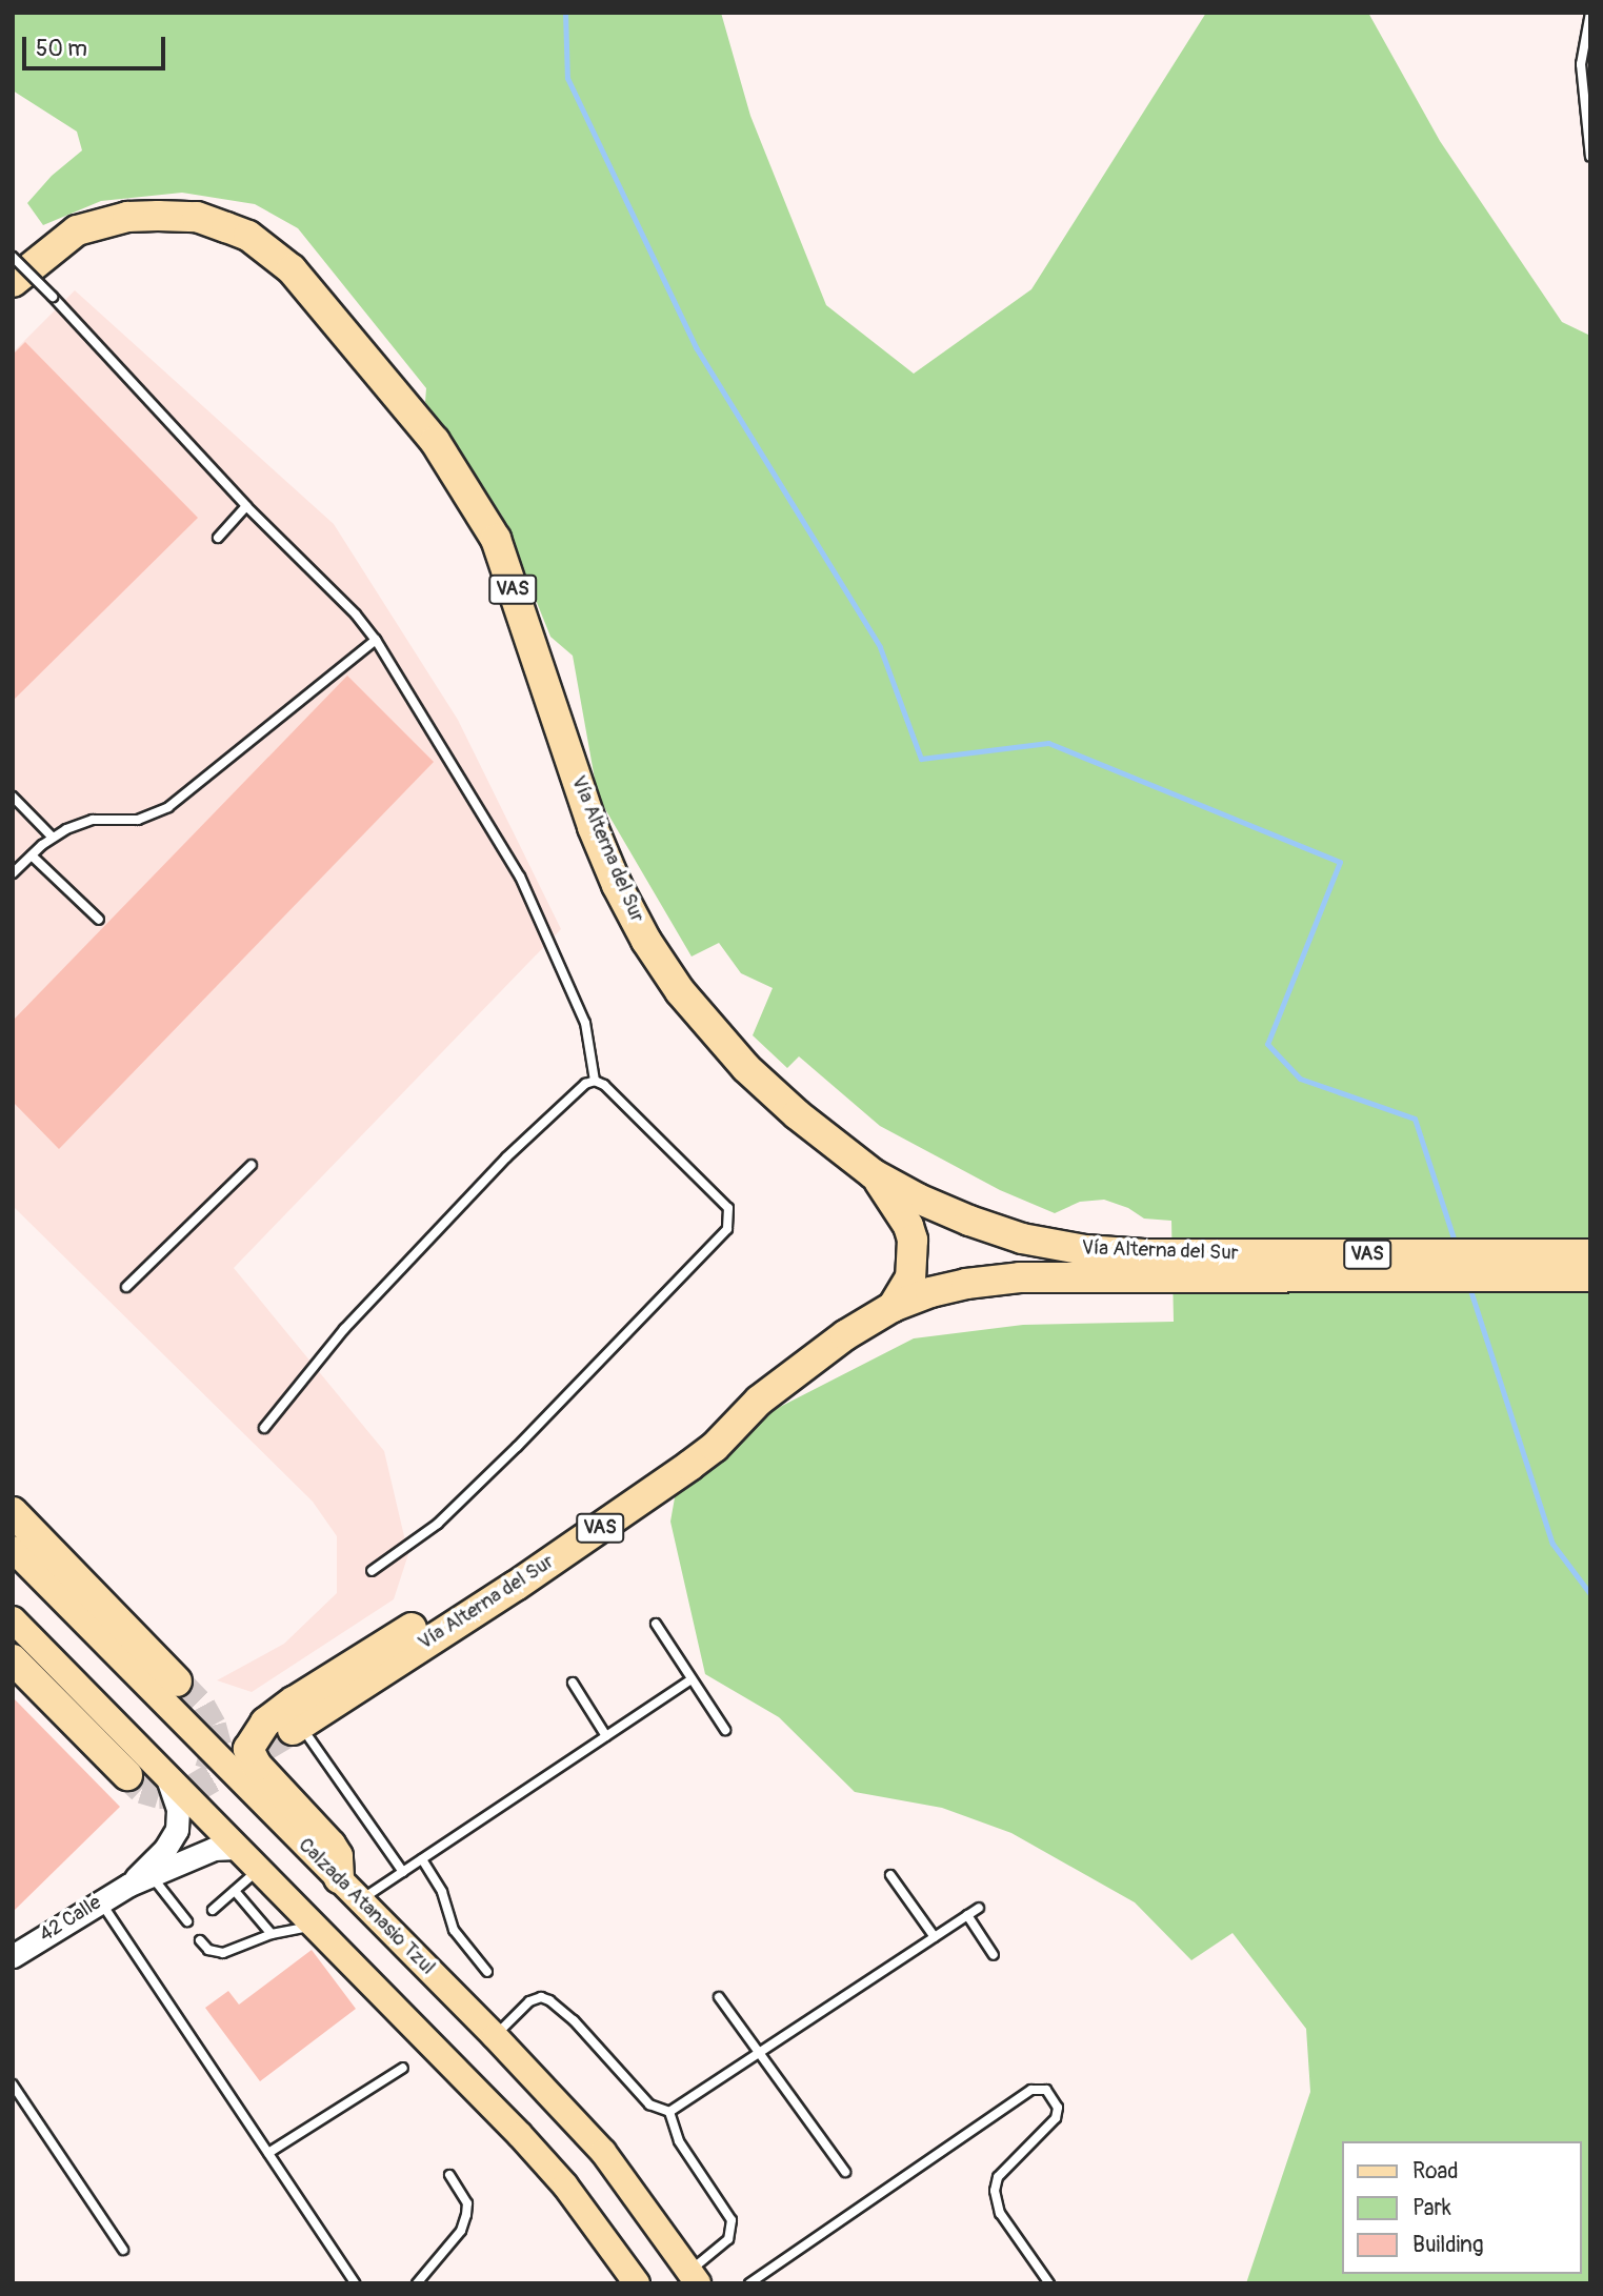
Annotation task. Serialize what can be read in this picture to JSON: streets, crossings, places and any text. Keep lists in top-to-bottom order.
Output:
{
  "streets": {
    "highway": ["VAS", "Vía Alterna del Sur"],
    "main road": ["Calzada Atanasio Tzul"],
    "street": ["42 Calle"]
  },
  "legend": ["Road", "Park", "Building"],
  "scale_bar": "50 m"
}
